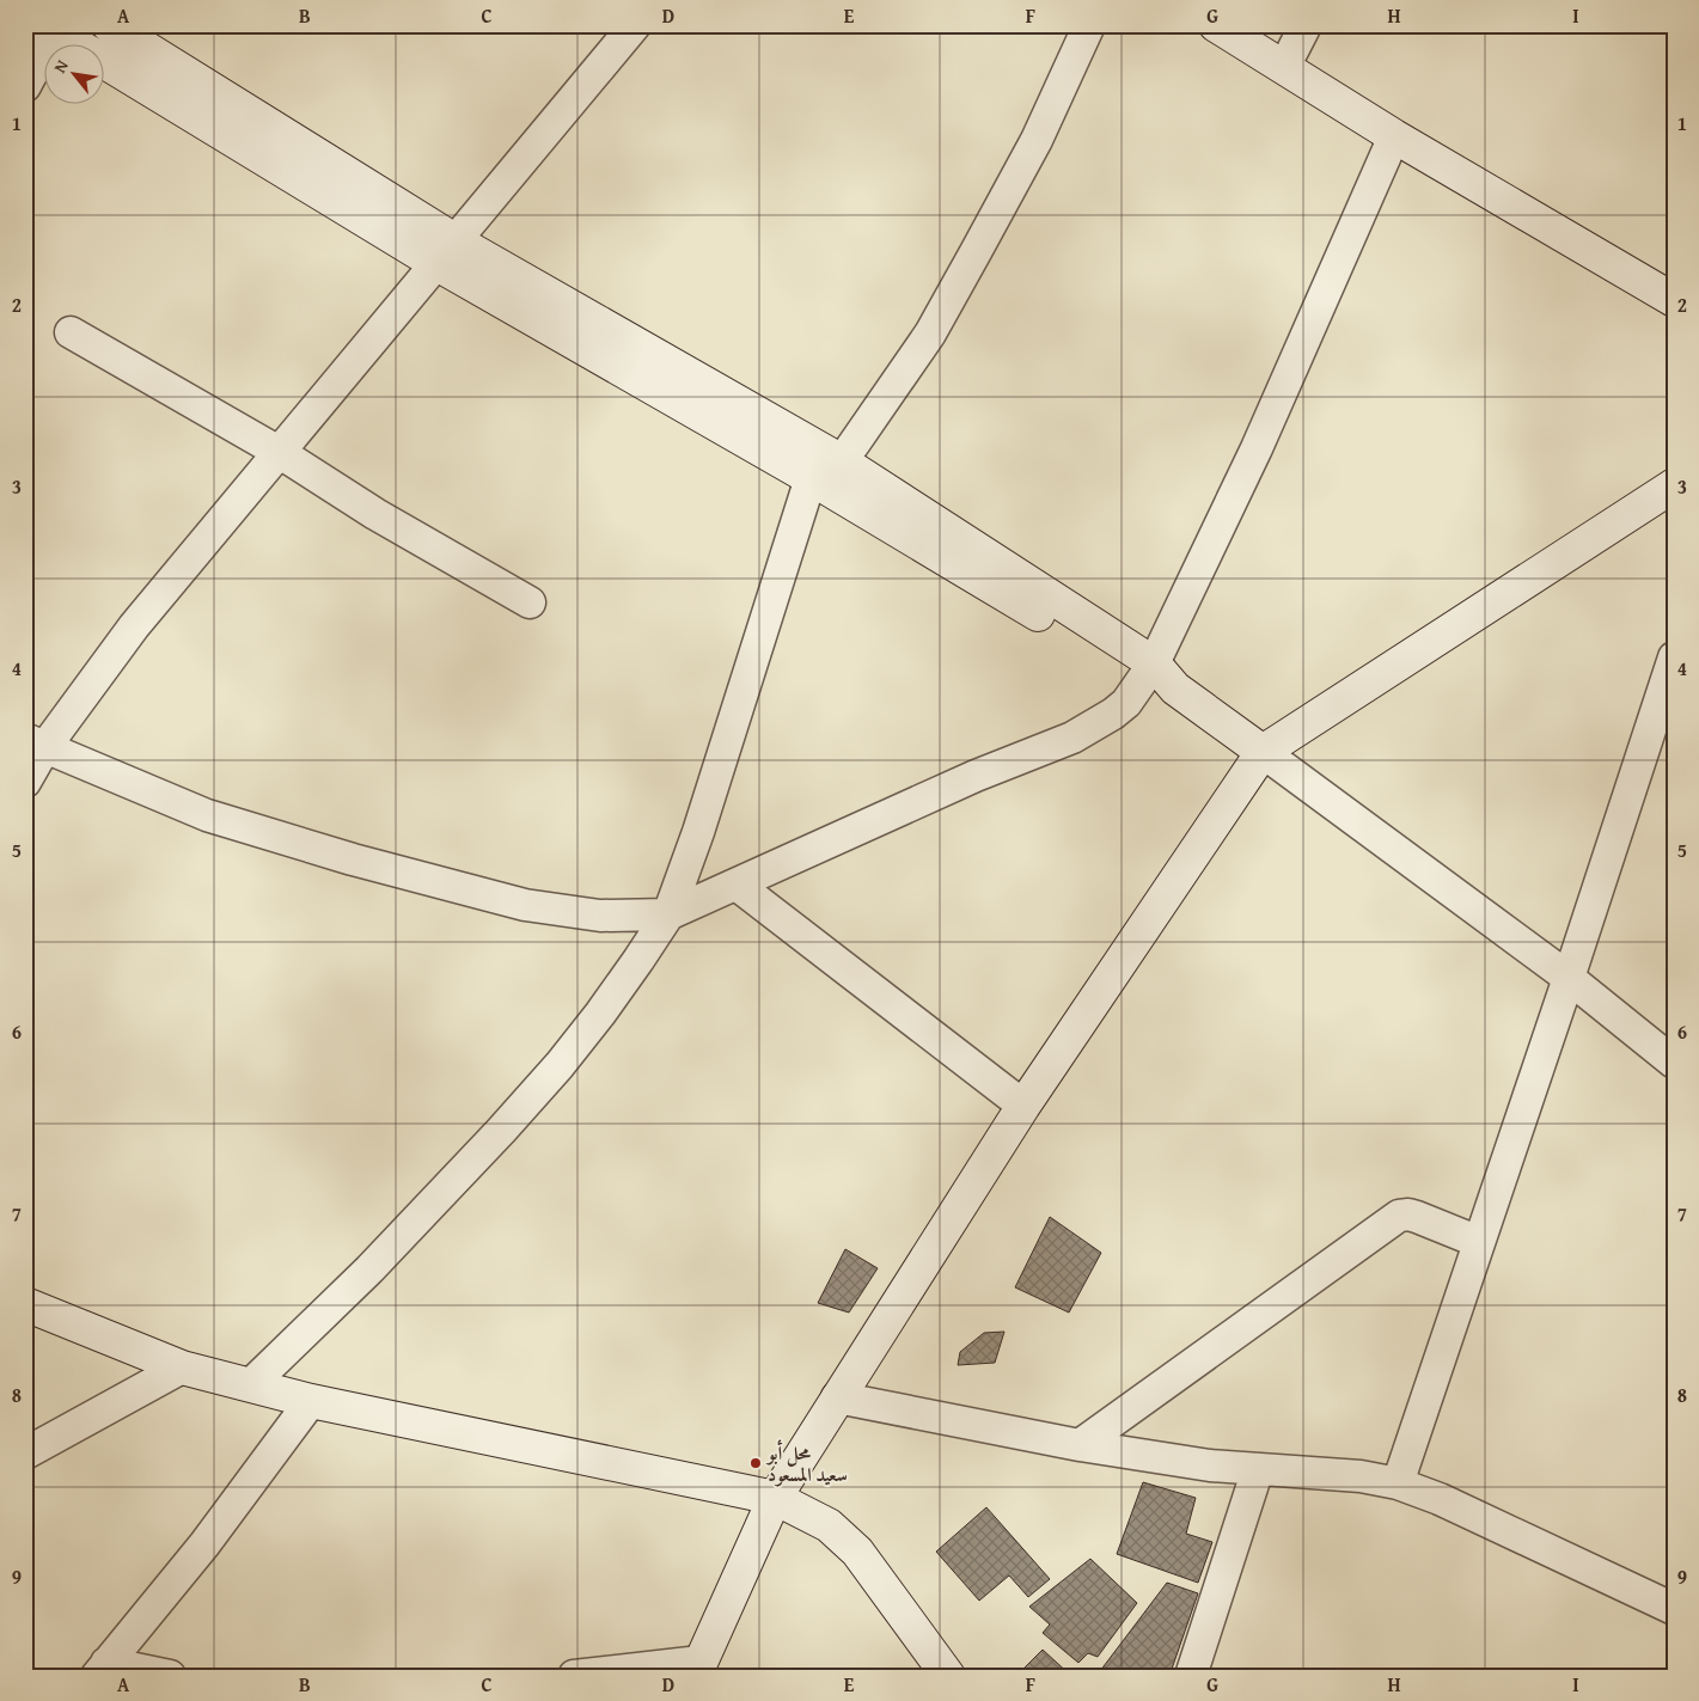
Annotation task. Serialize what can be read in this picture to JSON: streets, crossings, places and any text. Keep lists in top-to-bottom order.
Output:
{
  "places": ["محل أبو سعيد المسعود"],
  "north": "top left",
  "grid": {
    "columns": [
      "A",
      "B",
      "C",
      "D",
      "E",
      "F",
      "G",
      "H",
      "I"
    ],
    "rows": [
      "1",
      "2",
      "3",
      "4",
      "5",
      "6",
      "7",
      "8",
      "9"
    ]
  }
}
